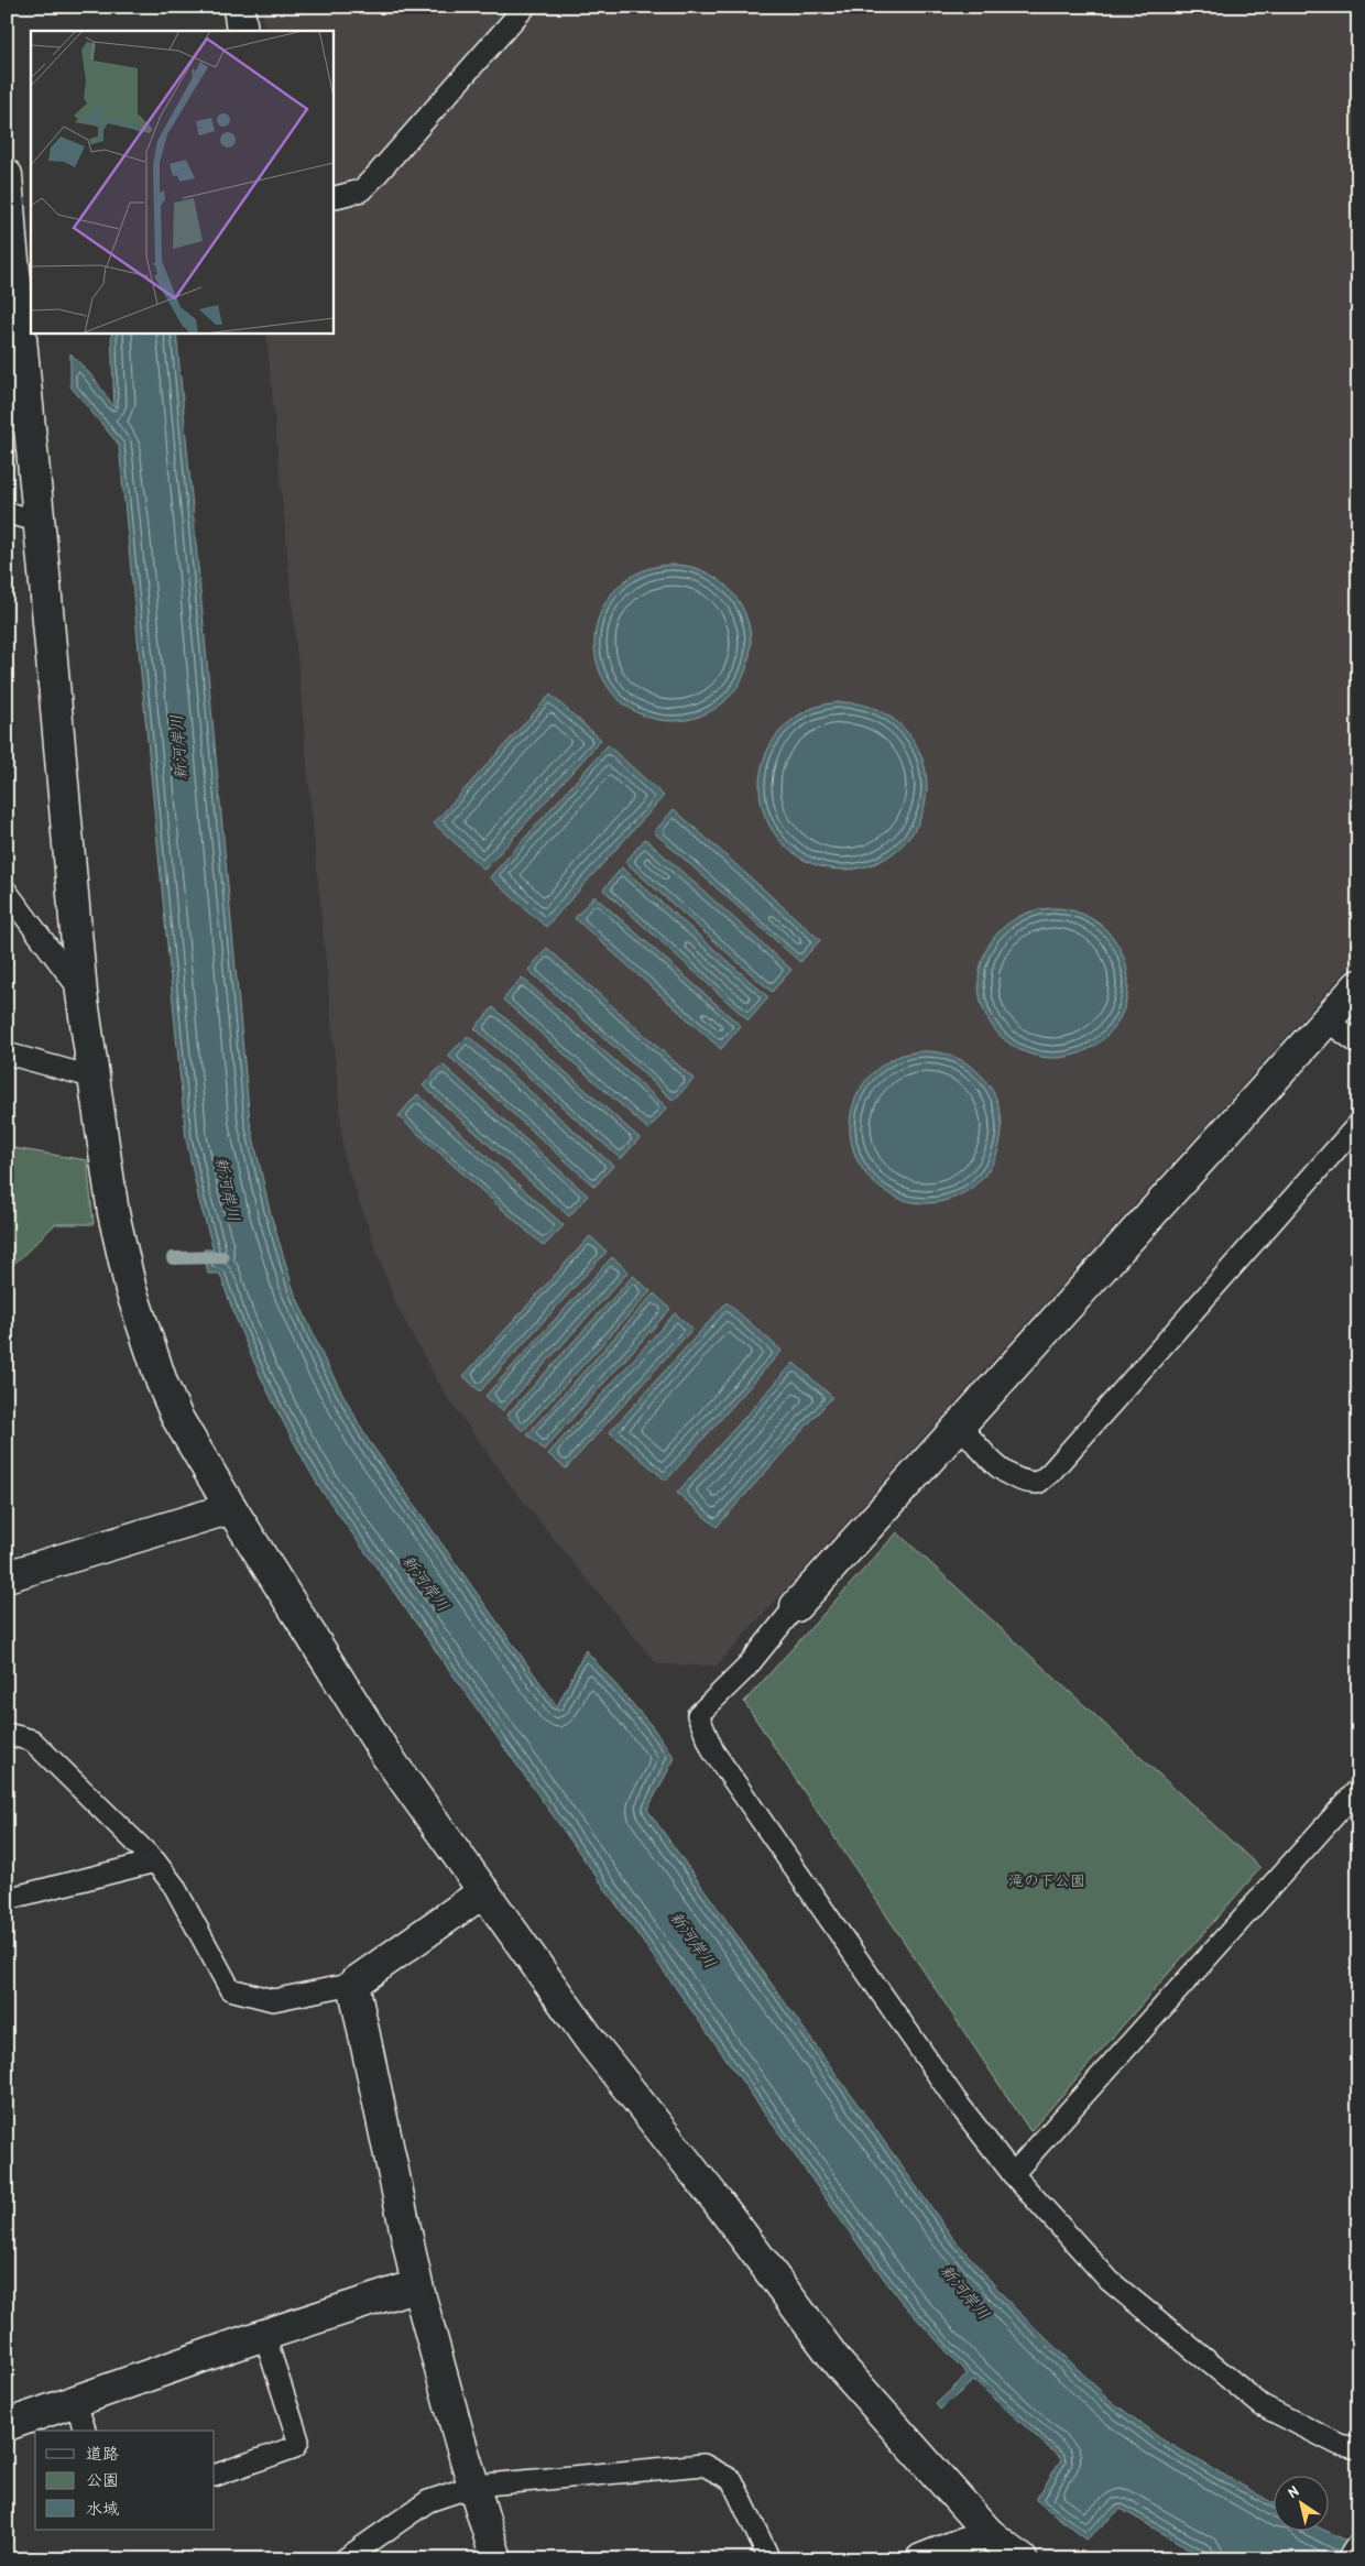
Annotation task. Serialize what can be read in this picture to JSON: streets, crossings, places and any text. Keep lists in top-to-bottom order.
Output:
{
  "water": ["新河岸川"],
  "parks": ["滝の下公園"],
  "legend": ["道路", "公園", "水域"],
  "north": "top left"
}
